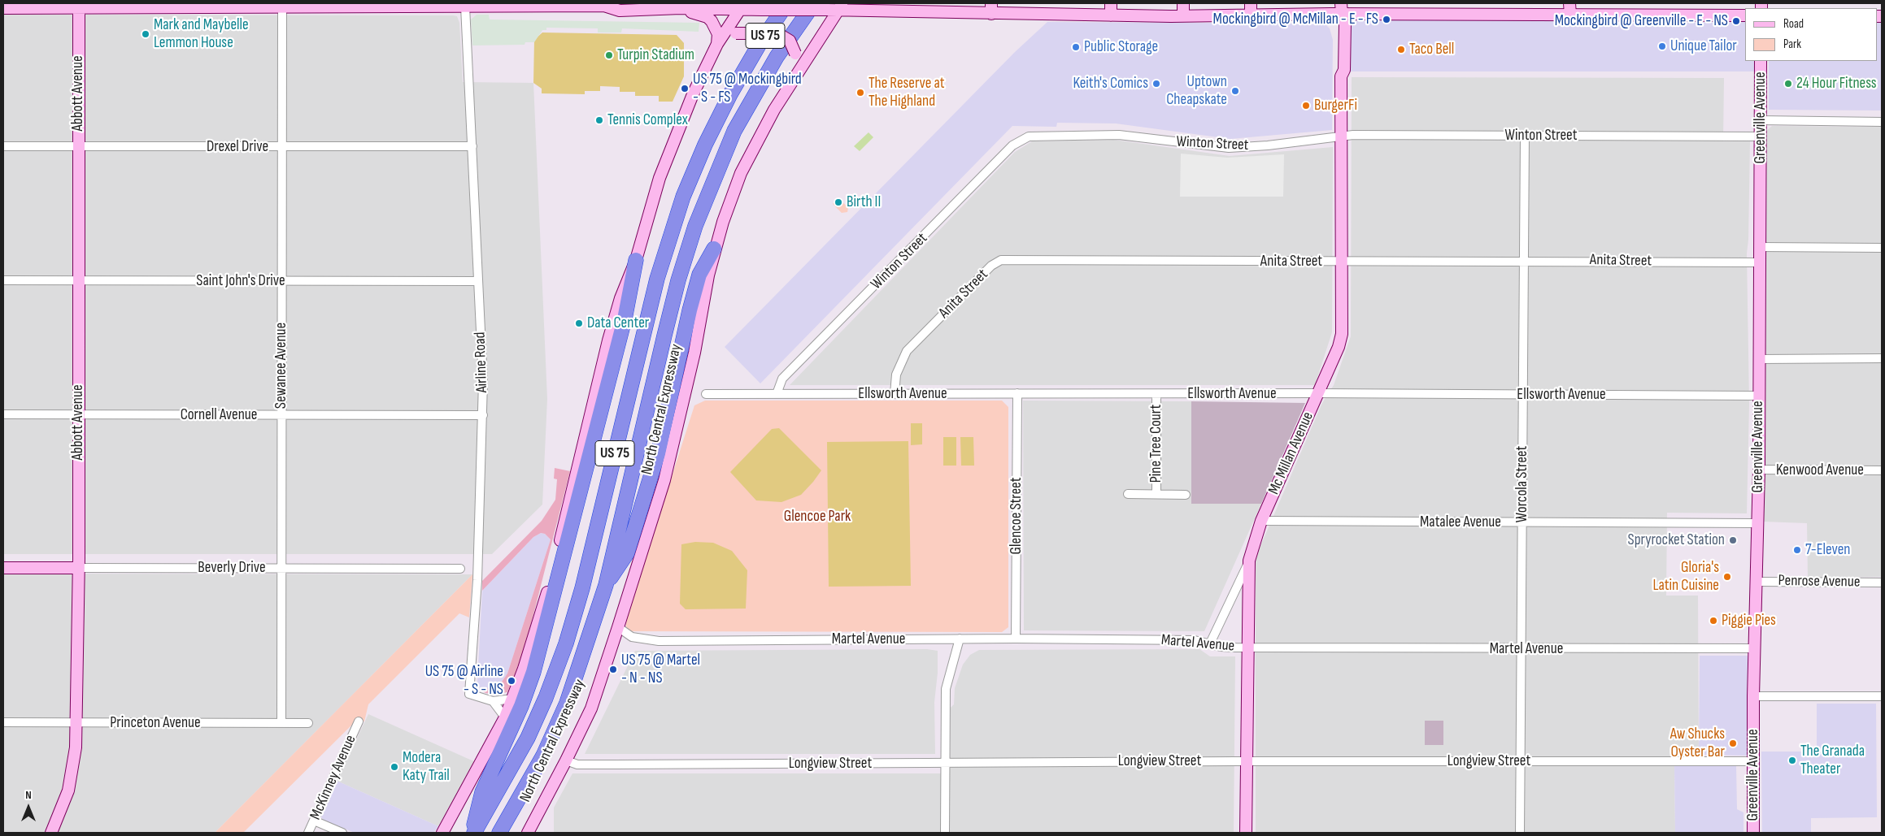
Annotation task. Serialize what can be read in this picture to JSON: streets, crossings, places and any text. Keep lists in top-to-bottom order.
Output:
{
  "streets": {
    "highway": ["US 75", "North Central Expressway"],
    "main road": [
      "Abbott Avenue",
      "Greenville Avenue",
      "Mc Millan Avenue",
      "Beverly Drive"
    ],
    "street": [
      "Winton Street",
      "Drexel Drive",
      "Anita Street",
      "Saint John's Drive",
      "Airline Road",
      "Sewanee Avenue",
      "Ellsworth Avenue",
      "Cornell Avenue",
      "Pine Tree Court",
      "Kenwood Avenue",
      "Worcola Street",
      "Glencoe Street",
      "Matalee Avenue",
      "Penrose Avenue",
      "Martel Avenue",
      "Princeton Avenue",
      "Longview Street",
      "McKinney Avenue"
    ]
  },
  "crossings": [
    ["Abbott Avenue", "Drexel Drive"],
    ["Abbott Avenue", "Saint John's Drive"],
    ["Abbott Avenue", "Cornell Avenue"],
    ["Abbott Avenue", "Beverly Drive"],
    ["Abbott Avenue", "Princeton Avenue"],
    ["Greenville Avenue", "Winton Street"],
    ["Greenville Avenue", "Anita Street"],
    ["Greenville Avenue", "Ellsworth Avenue"],
    ["Greenville Avenue", "Kenwood Avenue"],
    ["Greenville Avenue", "Matalee Avenue"],
    ["Greenville Avenue", "Penrose Avenue"],
    ["Greenville Avenue", "Martel Avenue"],
    ["Greenville Avenue", "Longview Street"],
    ["Winton Street", "Ellsworth Avenue"],
    ["Winton Street", "Mc Millan Avenue"],
    ["Winton Street", "Worcola Street"],
    ["Drexel Drive", "Airline Road"],
    ["Drexel Drive", "Sewanee Avenue"],
    ["Anita Street", "Ellsworth Avenue"],
    ["Anita Street", "Mc Millan Avenue"],
    ["Anita Street", "Worcola Street"],
    ["Saint John's Drive", "Airline Road"],
    ["Saint John's Drive", "Sewanee Avenue"],
    ["Airline Road", "Cornell Avenue"],
    ["Sewanee Avenue", "Cornell Avenue"],
    ["Sewanee Avenue", "Beverly Drive"],
    ["Sewanee Avenue", "Princeton Avenue"],
    ["Ellsworth Avenue", "Pine Tree Court"],
    ["Ellsworth Avenue", "Mc Millan Avenue"],
    ["Ellsworth Avenue", "Worcola Street"],
    ["Ellsworth Avenue", "Glencoe Street"],
    ["North Central Expressway", "Martel Avenue"],
    ["North Central Expressway", "Longview Street"],
    ["Mc Millan Avenue", "Matalee Avenue"],
    ["Mc Millan Avenue", "Martel Avenue"],
    ["Mc Millan Avenue", "Longview Street"],
    ["Worcola Street", "Matalee Avenue"],
    ["Worcola Street", "Martel Avenue"],
    ["Worcola Street", "Longview Street"],
    ["Glencoe Street", "Martel Avenue"]
  ],
  "parks": ["Glencoe Park"],
  "places": [
    "Mockingbird @ McMillan - E - FS",
    "Mockingbird @ Greenville - E - NS",
    "Mark and Maybelle Lemmon House",
    "Unique Tailor",
    "Public Storage",
    "Taco Bell",
    "Turpin Stadium",
    "Keith's Comics",
    "24 Hour Fitness",
    "US 75 @ Mockingbird - S - FS",
    "Uptown Cheapskate",
    "The Reserve at The Highland",
    "BurgerFi",
    "Tennis Complex",
    "Birth II",
    "Data Center",
    "Spryrocket Station",
    "7-Eleven",
    "Gloria's Latin Cuisine",
    "Piggie Pies",
    "US 75 @ Martel - N - NS",
    "US 75 @ Airline - S - NS",
    "Aw Shucks Oyster Bar",
    "The Granada Theater",
    "Modera Katy Trail"
  ],
  "legend": ["Road", "Park"],
  "north": "top"
}
